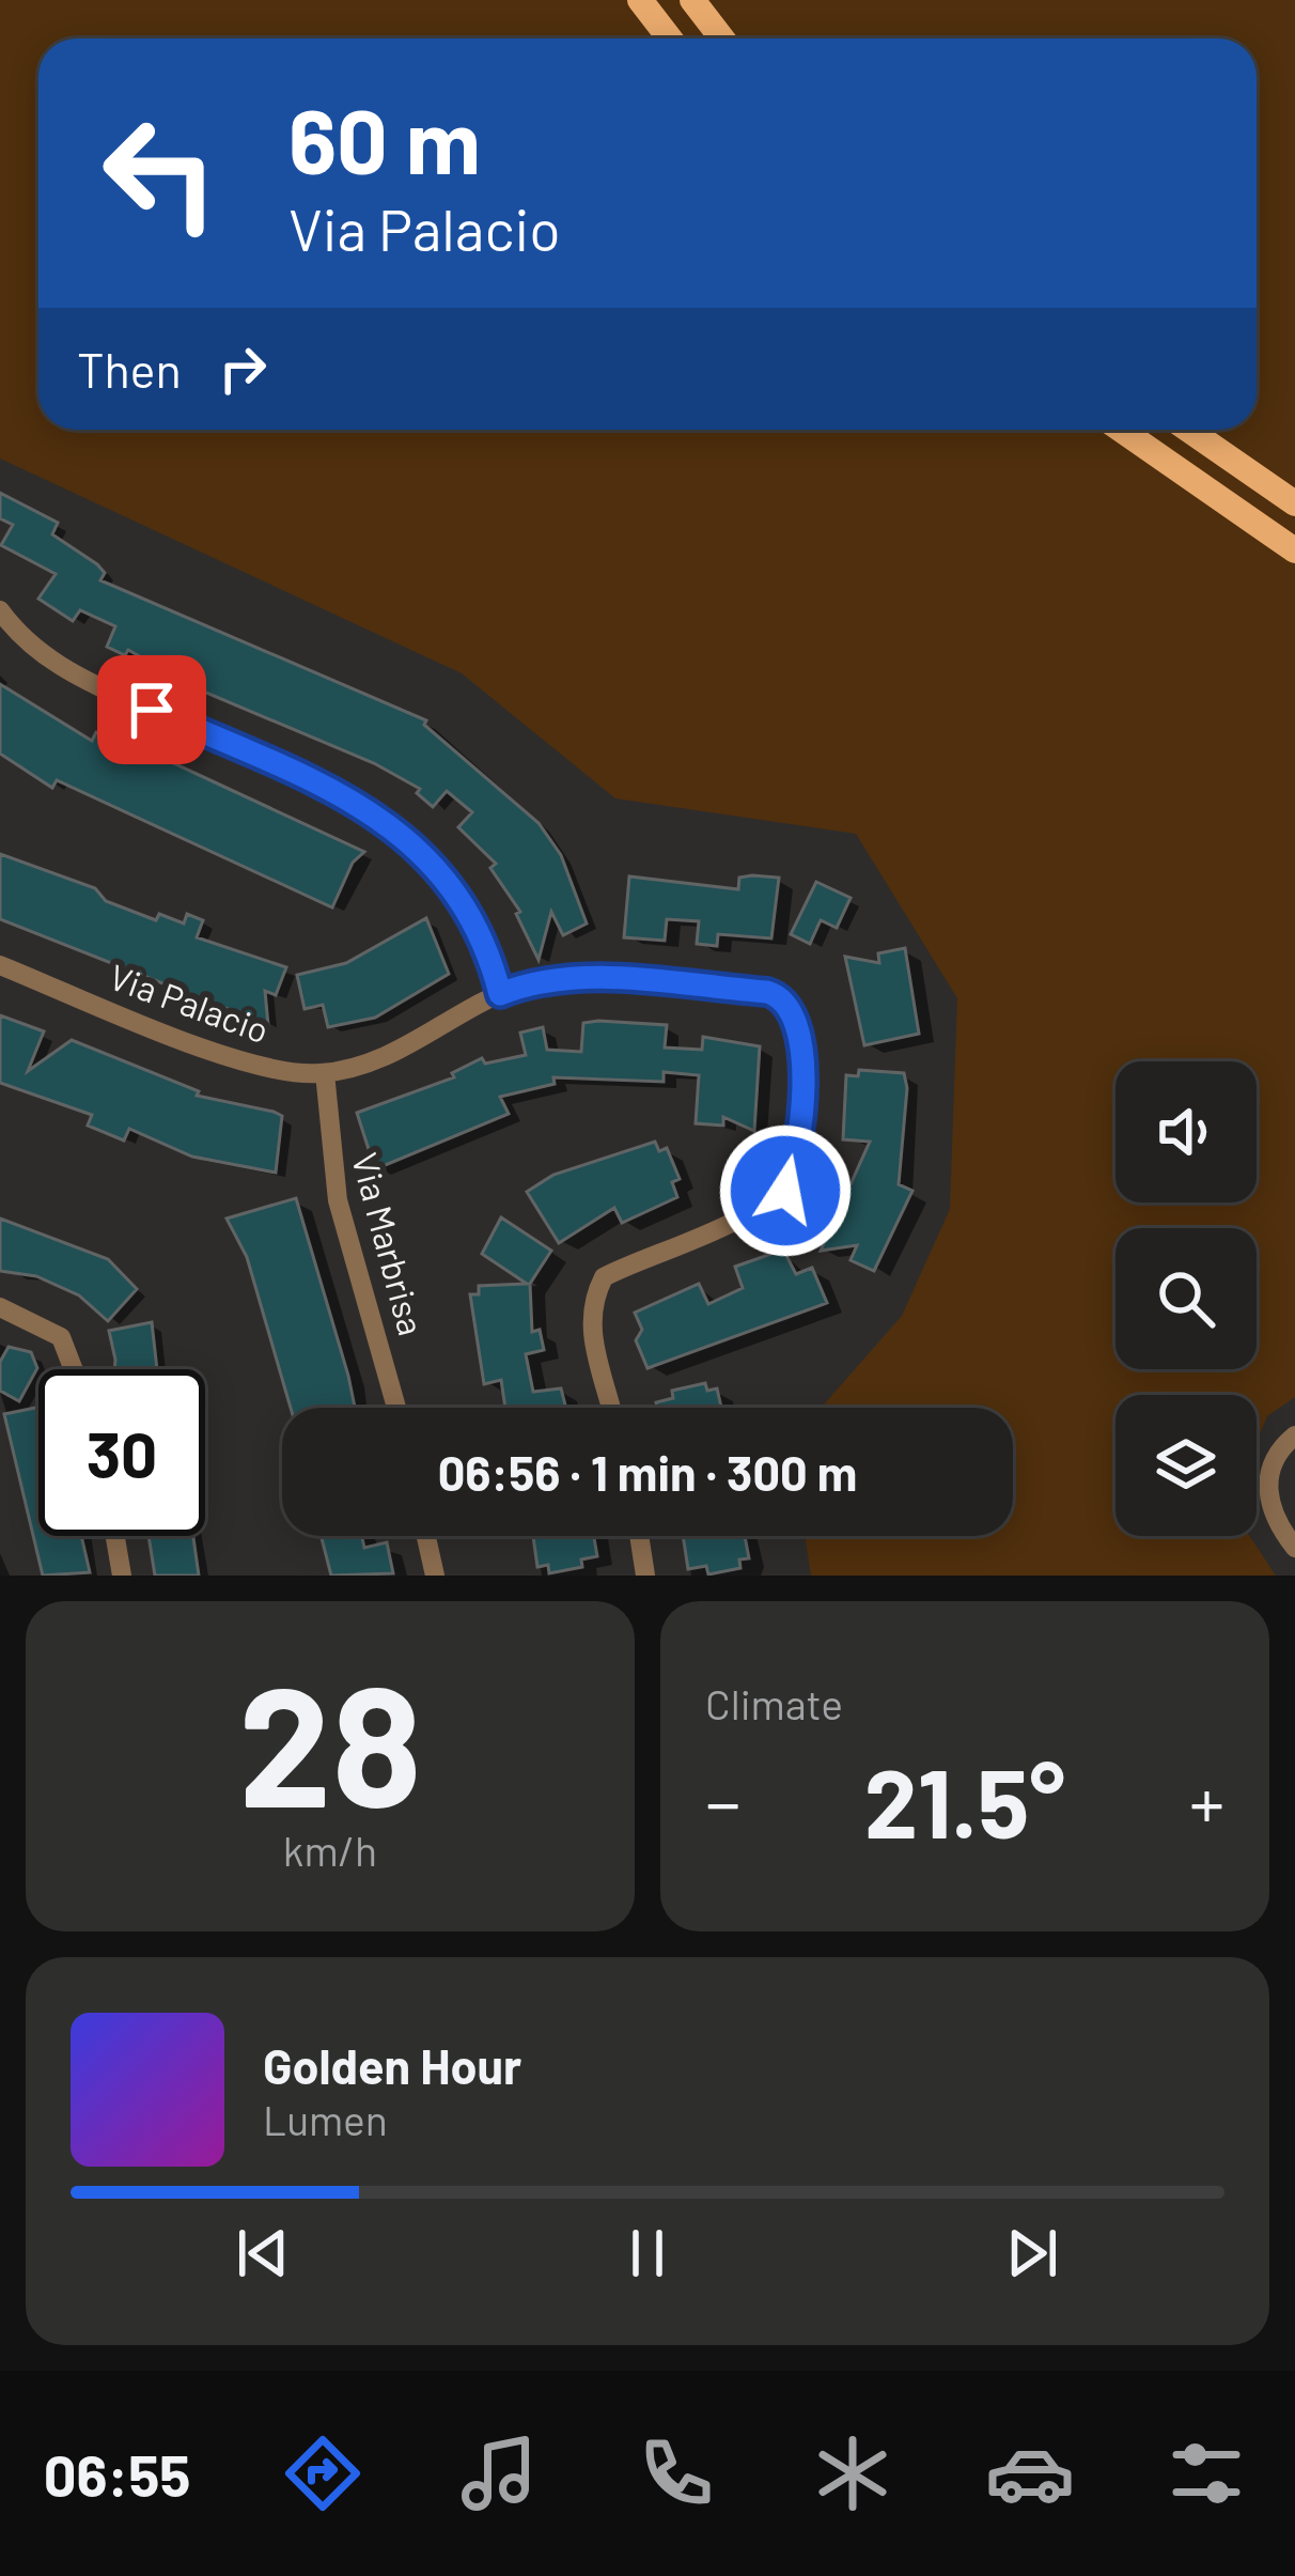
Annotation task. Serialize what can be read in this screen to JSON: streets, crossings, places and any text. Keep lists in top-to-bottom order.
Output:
{
  "streets": {
    "street": ["Via Palacio", "Via Marbrisa"]
  },
  "crossings": [
    ["Via Palacio", "Via Marbrisa"]
  ],
  "page": {
    "turn": ["60 m", "Via Palacio"],
    "then": "Then",
    "limit": "30",
    "trip": "06:56 · 1 min · 300 m",
    "tile": [
      ["28", "km/h"],
      "Climate"
    ],
    "heat": ["−", "21.5°", "+"],
    "song": ["Golden Hour", "Lumen"],
    "tabs": "06:55"
  }
}
